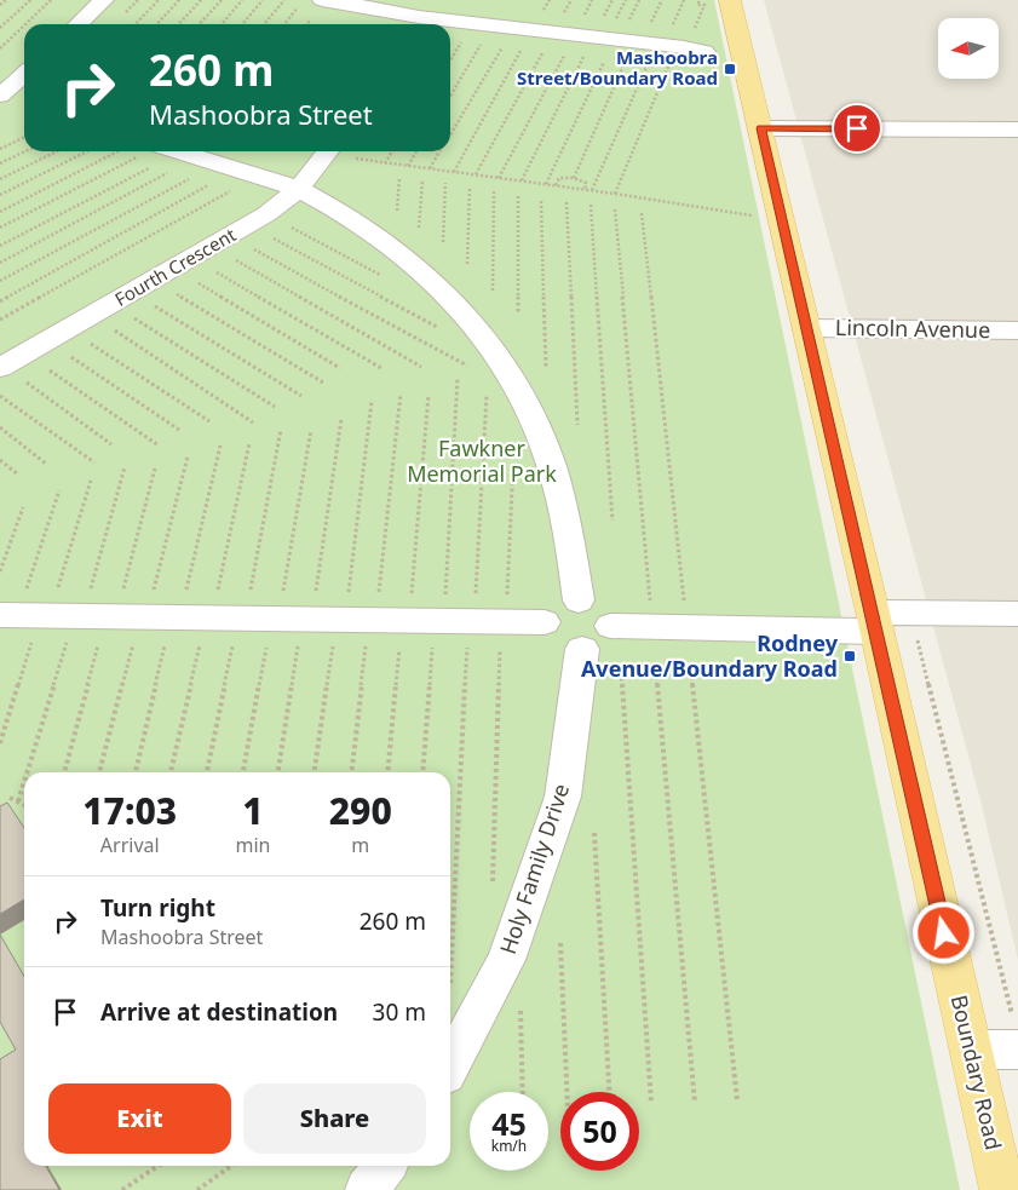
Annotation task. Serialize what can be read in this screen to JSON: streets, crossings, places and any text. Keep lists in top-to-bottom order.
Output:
{
  "streets": {
    "main road": ["Boundary Road"],
    "street": ["Fourth Crescent", "Lincoln Avenue", "Holy Family Drive"]
  },
  "crossings": [
    ["Lincoln Avenue", "Boundary Road"]
  ],
  "parks": ["Fawkner Memorial Park"],
  "places": {
    "transit": ["Mashoobra Street/Boundary Road", "Rodney Avenue/Boundary Road"]
  },
  "north": "left",
  "page": {
    "turn": ["260 m", "Mashoobra Street"],
    "eta": [
      "17:03",
      "Arrival",
      "1",
      "min",
      "290",
      "m"
    ],
    "list": [
      {
        "name": "Turn right",
        "note": "Mashoobra Street",
        "value": "260 m"
      },
      {
        "name": "Arrive at destination",
        "value": "30 m"
      }
    ],
    "buttons": ["Exit", "Share"],
    "speed": "45 km/h",
    "limit": "50"
  }
}
